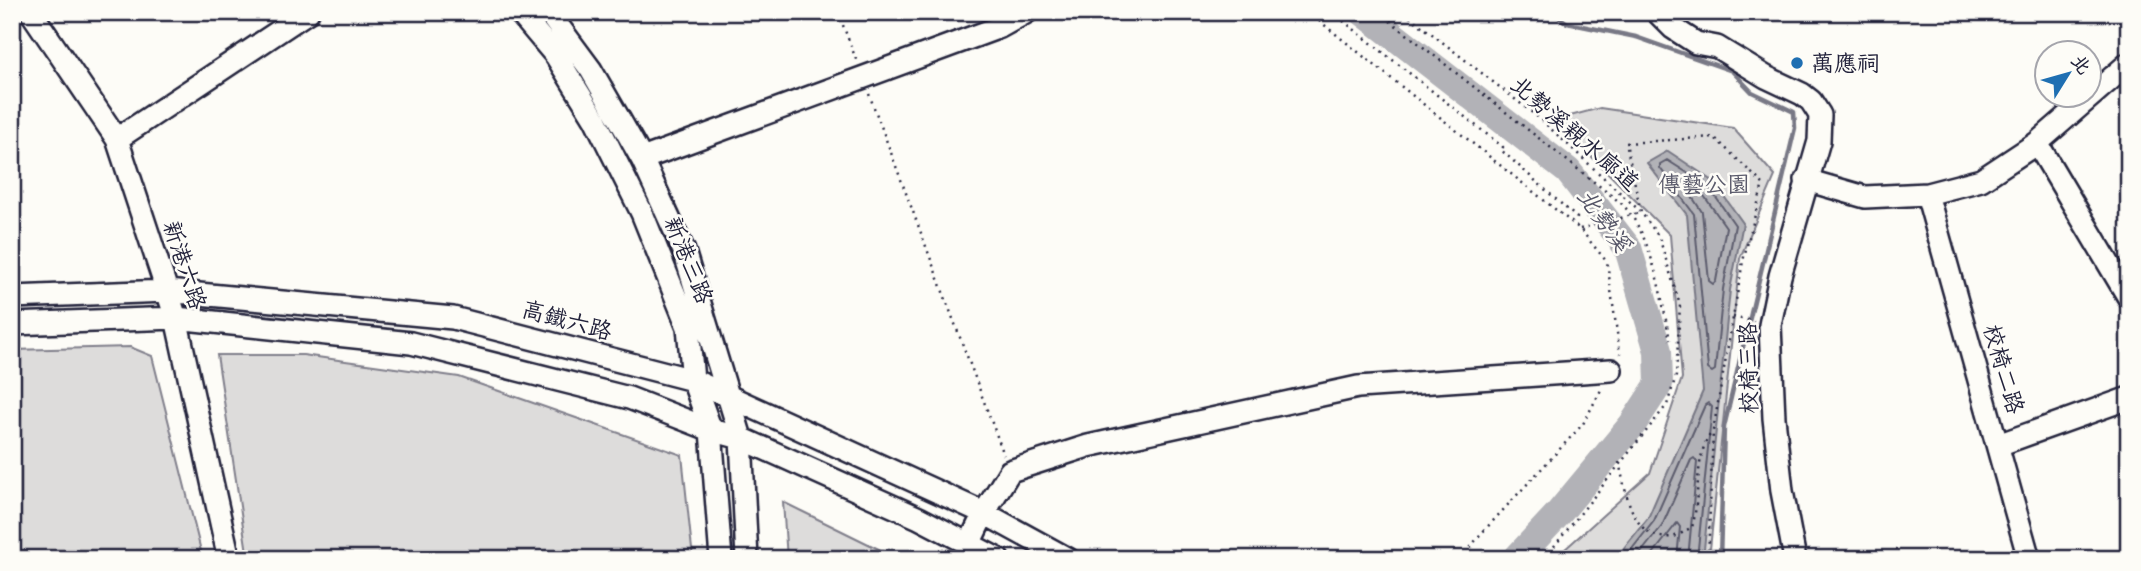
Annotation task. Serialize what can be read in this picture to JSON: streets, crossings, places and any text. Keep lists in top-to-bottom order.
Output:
{
  "streets": {
    "street": [
      "新港三路",
      "新港六路",
      "高鐵六路",
      "校椅三路",
      "校椅二路"
    ],
    "path": ["北勢溪親水廊道"]
  },
  "crossings": [
    ["新港三路", "高鐵六路"],
    ["新港六路", "高鐵六路"]
  ],
  "water": ["北勢溪"],
  "parks": ["傳藝公園"],
  "places": ["萬應祠"],
  "north": "top right"
}
